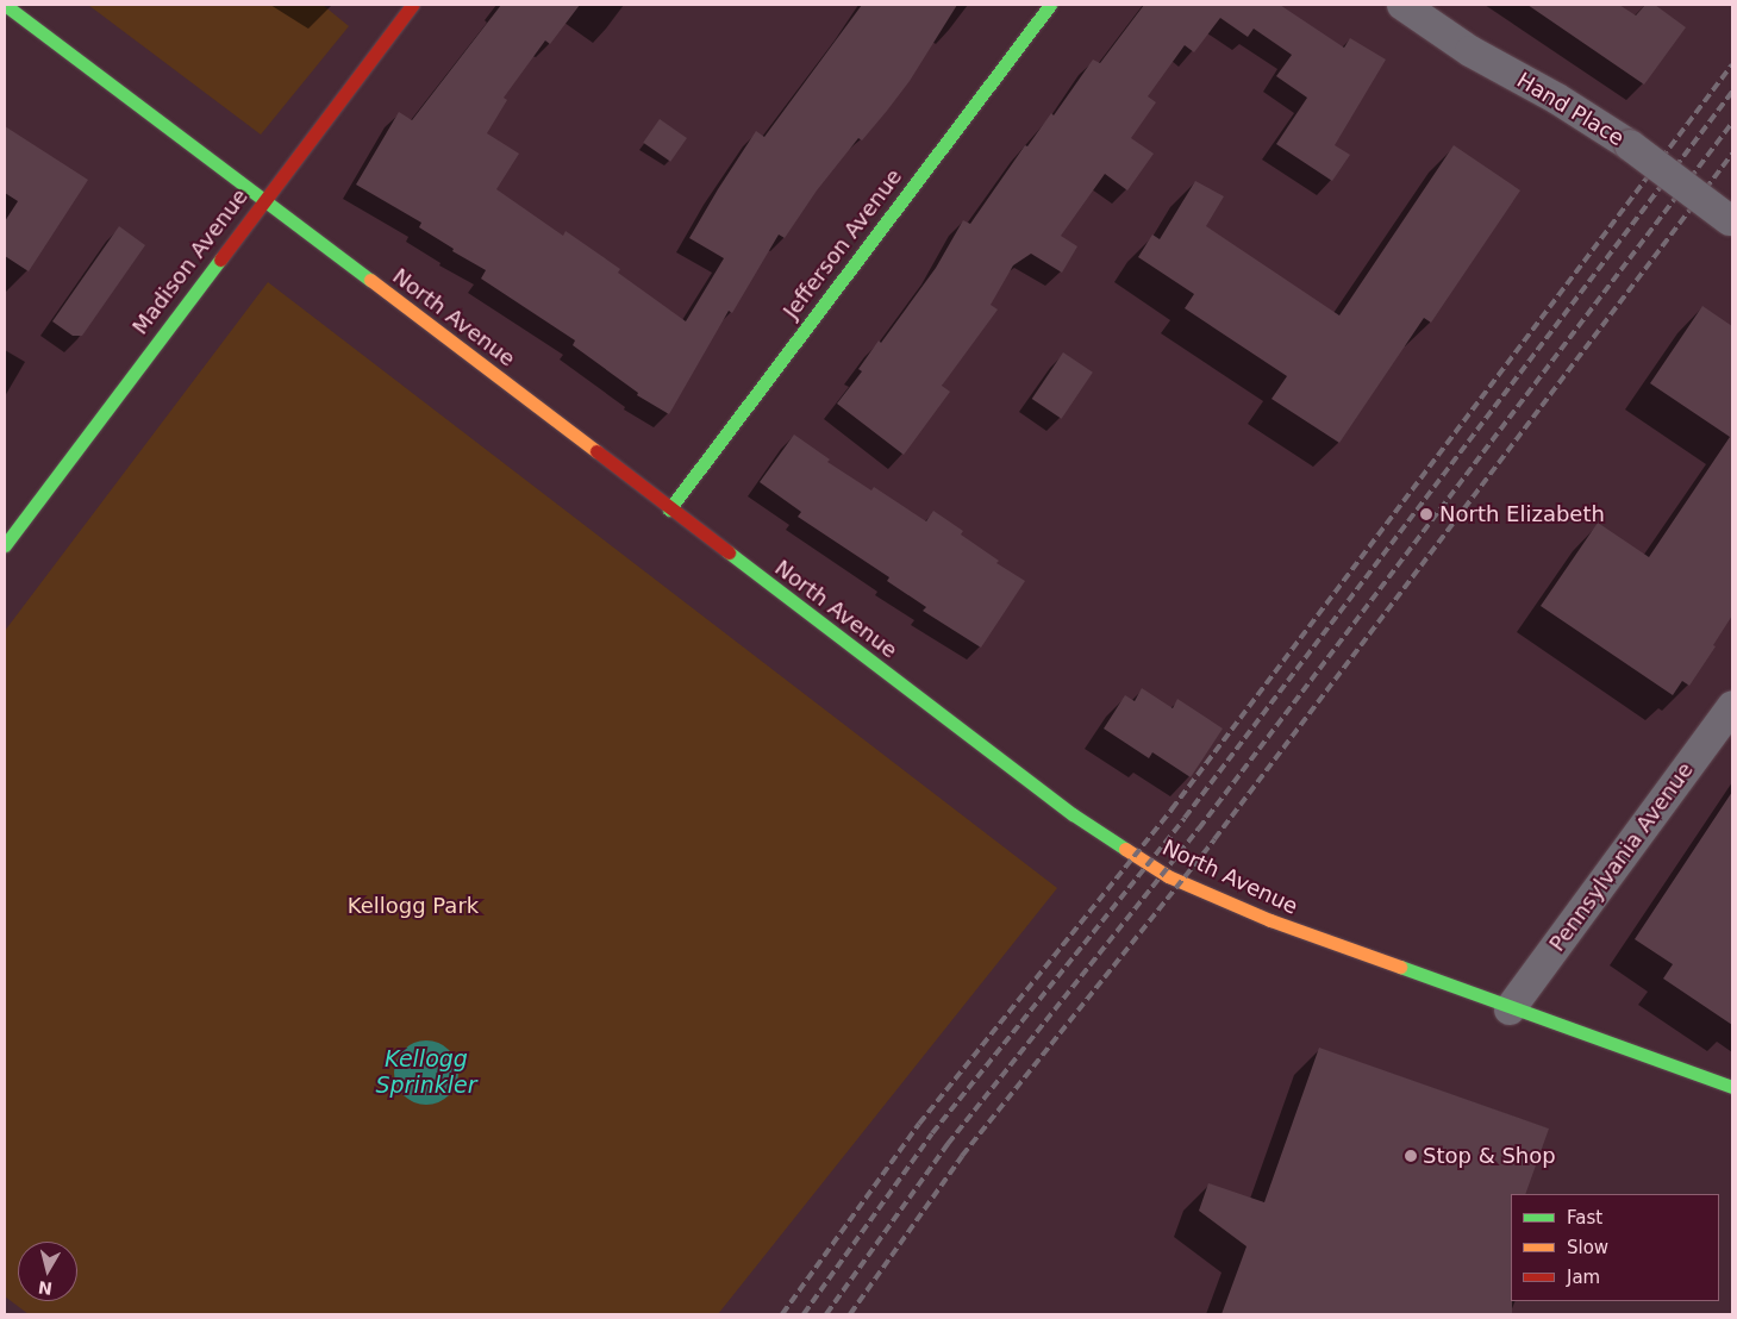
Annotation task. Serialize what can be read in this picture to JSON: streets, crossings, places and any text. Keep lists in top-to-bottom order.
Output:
{
  "streets": {
    "main road": ["Jefferson Avenue", "Madison Avenue", "North Avenue"],
    "street": ["Hand Place", "Pennsylvania Avenue"]
  },
  "crossings": [
    ["Jefferson Avenue", "North Avenue"],
    ["Madison Avenue", "North Avenue"],
    ["North Avenue", "Pennsylvania Avenue"]
  ],
  "water": ["Kellogg Sprinkler"],
  "parks": ["Kellogg Park"],
  "places": ["North Elizabeth", "Stop & Shop"],
  "legend": ["Fast", "Slow", "Jam"],
  "north": "bottom"
}
